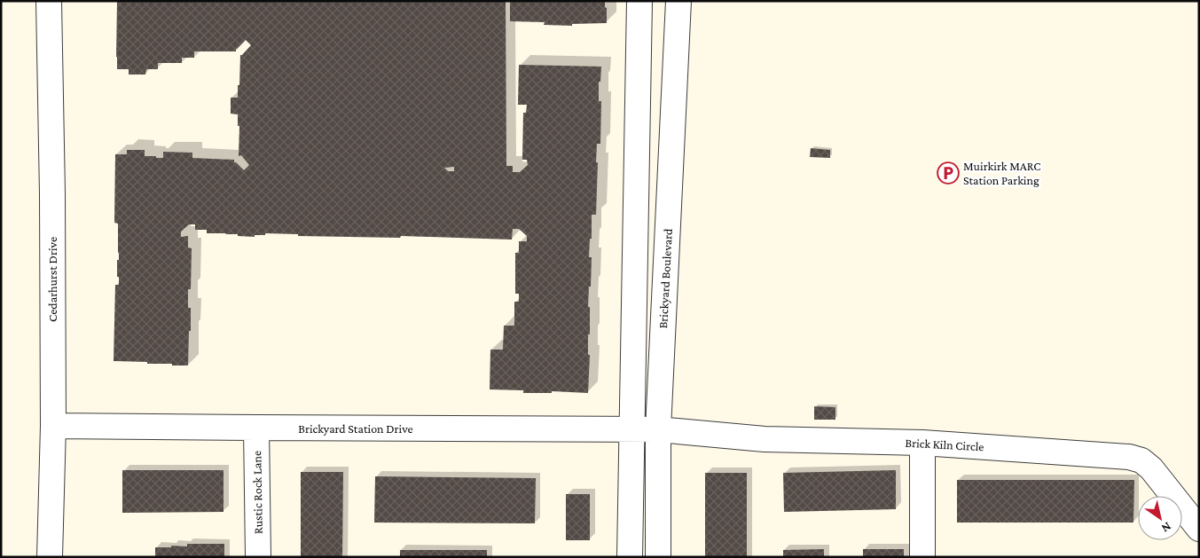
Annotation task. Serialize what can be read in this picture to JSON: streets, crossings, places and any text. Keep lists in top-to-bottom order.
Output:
{
  "streets": {
    "street": [
      "Brickyard Boulevard",
      "Cedarhurst Drive",
      "Brickyard Station Drive",
      "Brick Kiln Circle",
      "Rustic Rock Lane"
    ]
  },
  "crossings": [
    ["Brickyard Boulevard", "Brickyard Station Drive"],
    ["Brickyard Boulevard", "Brick Kiln Circle"],
    ["Cedarhurst Drive", "Brickyard Station Drive"],
    ["Brickyard Station Drive", "Brick Kiln Circle"],
    ["Brickyard Station Drive", "Rustic Rock Lane"]
  ],
  "places": {
    "parking": ["Muirkirk MARC Station Parking"]
  },
  "north": "bottom right"
}
